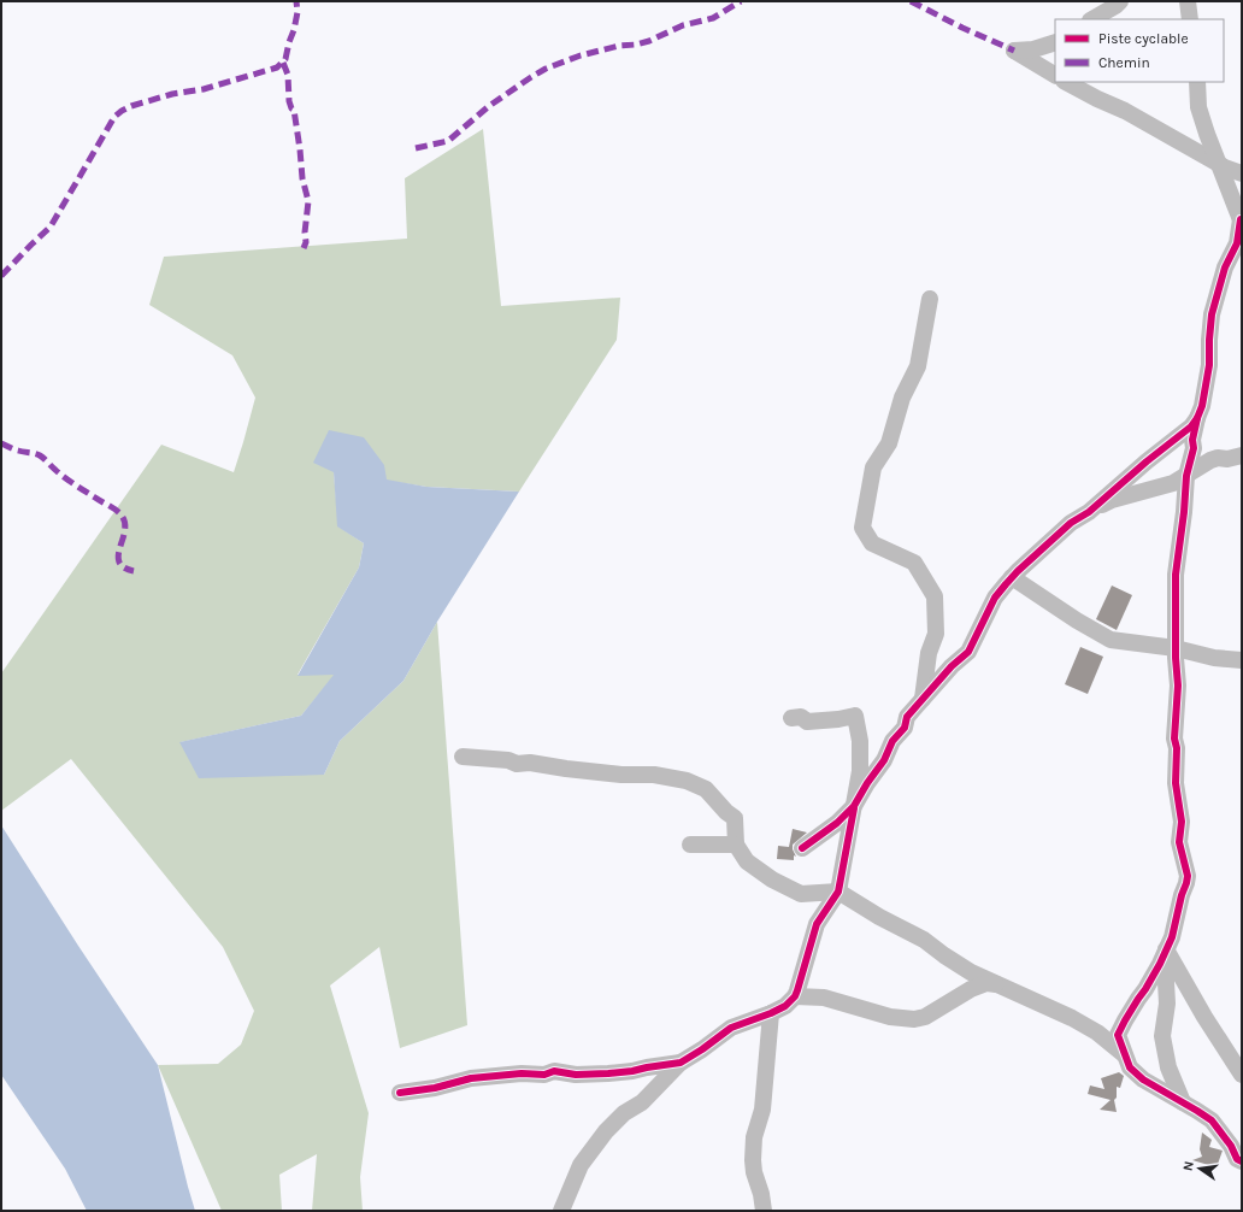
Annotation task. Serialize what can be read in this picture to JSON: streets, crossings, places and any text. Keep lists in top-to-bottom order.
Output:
{
  "legend": ["Piste cyclable", "Chemin"],
  "north": "left"
}
